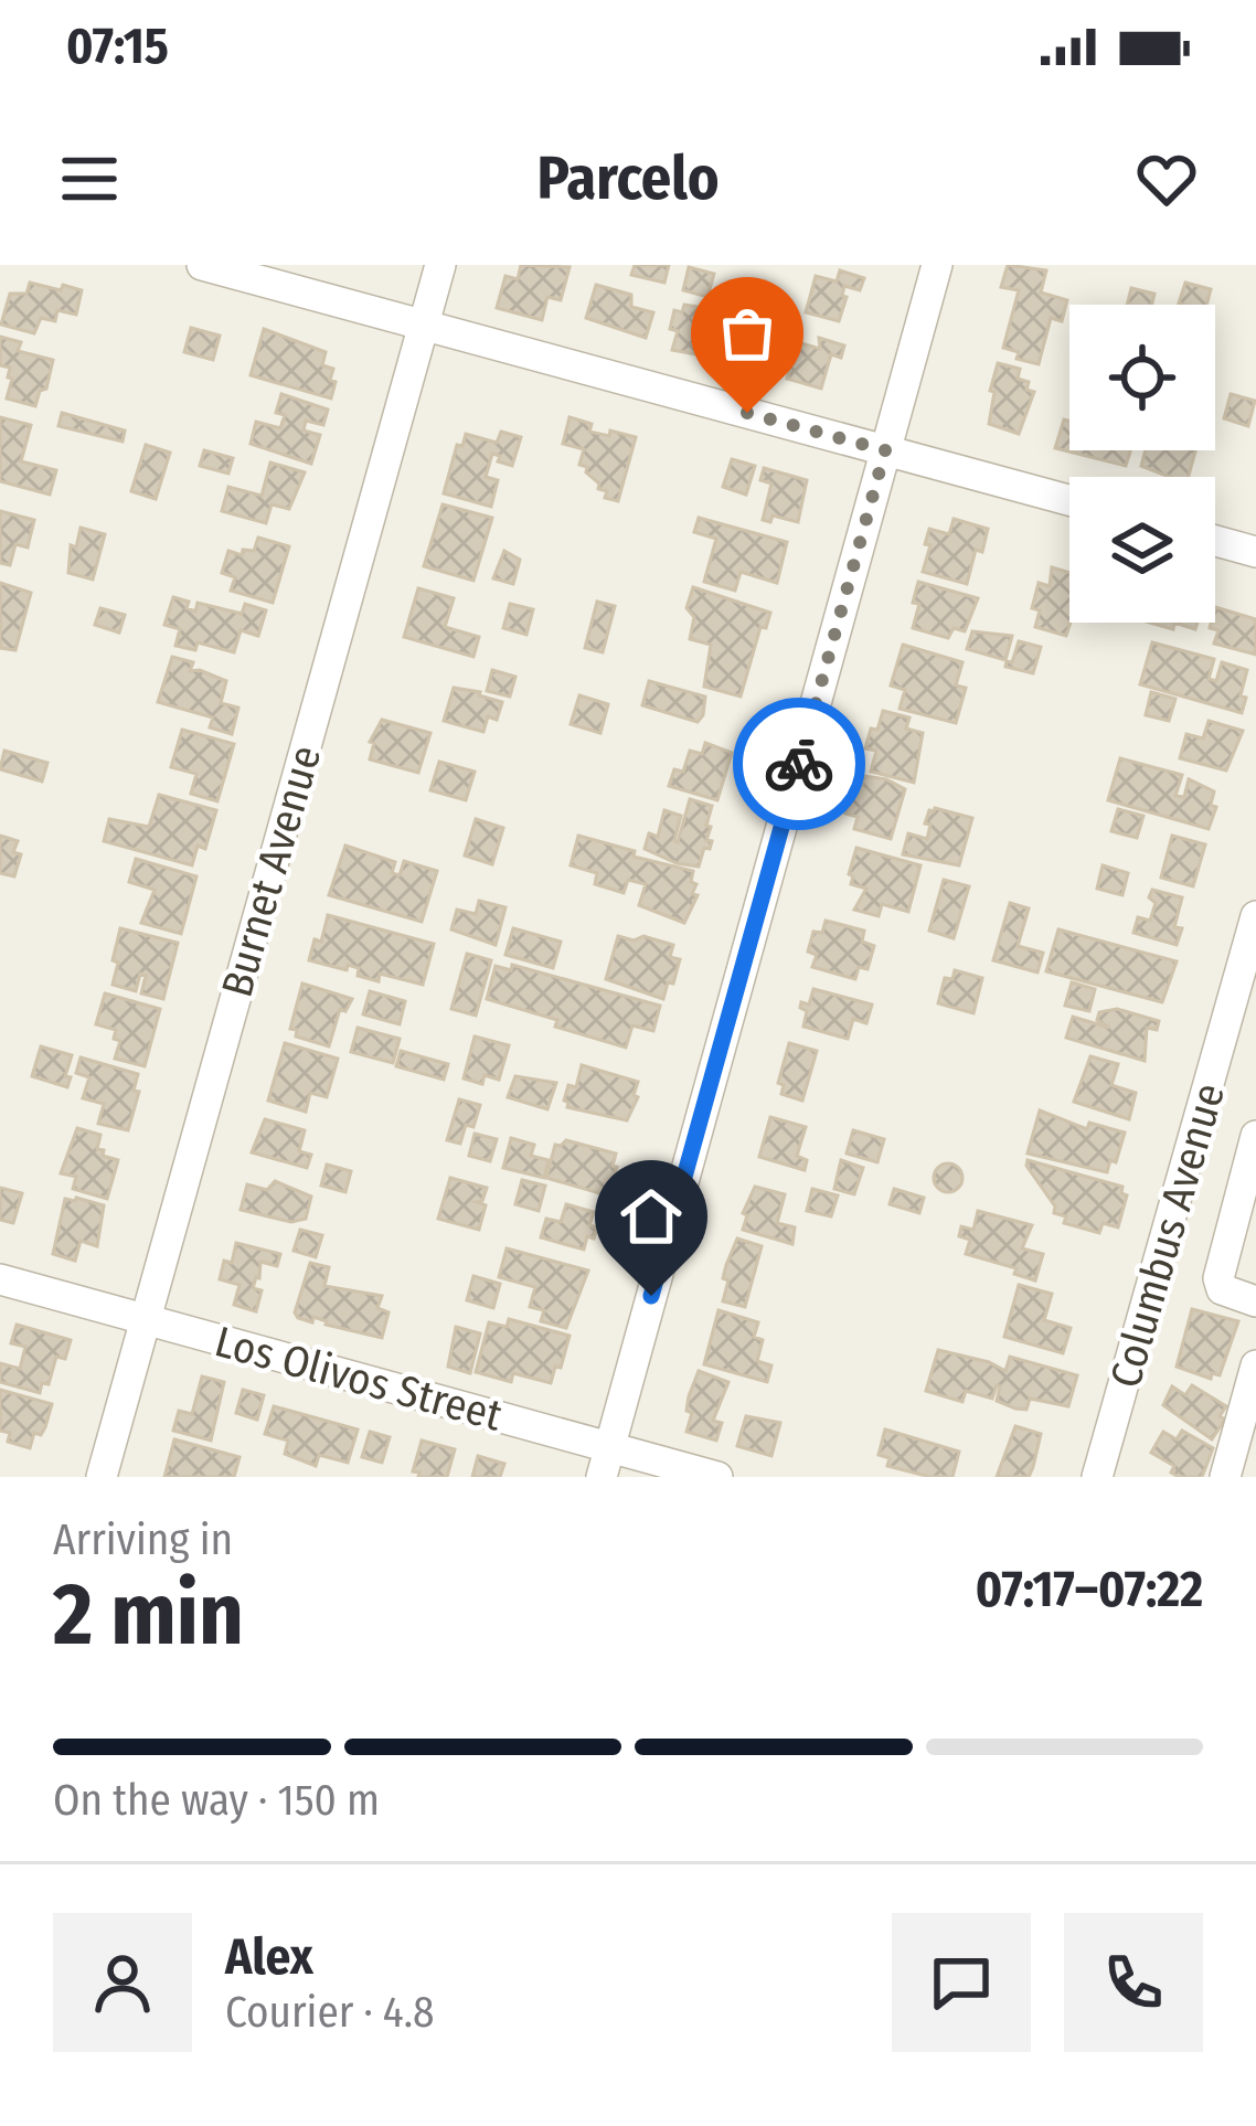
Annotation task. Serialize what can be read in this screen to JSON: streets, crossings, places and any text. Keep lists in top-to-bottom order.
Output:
{
  "streets": {
    "street": ["Burnet Avenue", "Columbus Avenue", "Los Olivos Street"]
  },
  "crossings": [
    ["Burnet Avenue", "Los Olivos Street"]
  ],
  "page": {
    "status": "07:15",
    "header": "Parcelo",
    "heading": ["2 min", "Arriving in", "07:17–07:22"],
    "panel": ["Alex", "Courier · 4.8"],
    "bar": "On the way · 150 m"
  }
}
